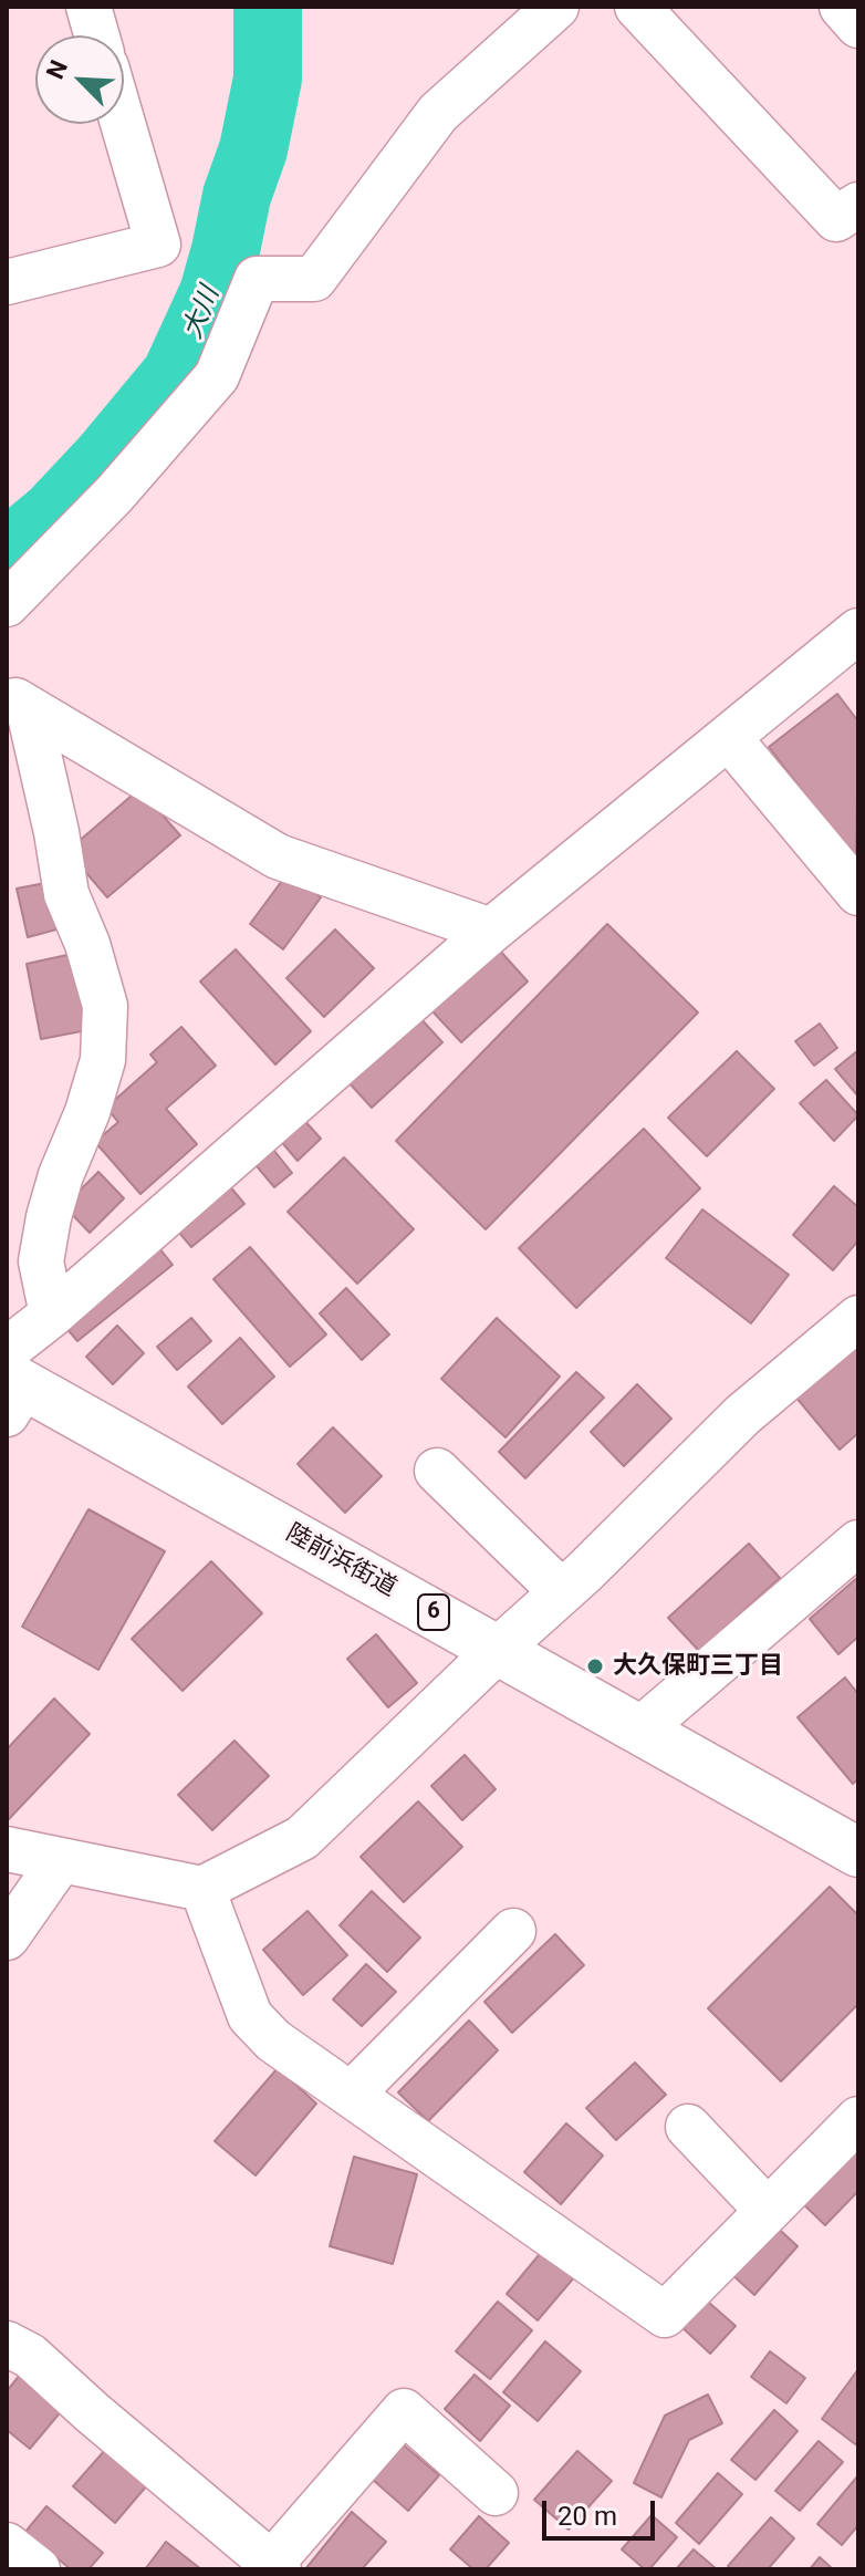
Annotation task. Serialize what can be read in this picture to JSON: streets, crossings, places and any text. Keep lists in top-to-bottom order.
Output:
{
  "streets": {
    "highway": ["陸前浜街道", "6"]
  },
  "water": ["大川"],
  "places": ["大久保町三丁目"],
  "scale_bar": "20 m",
  "north": "top left"
}
